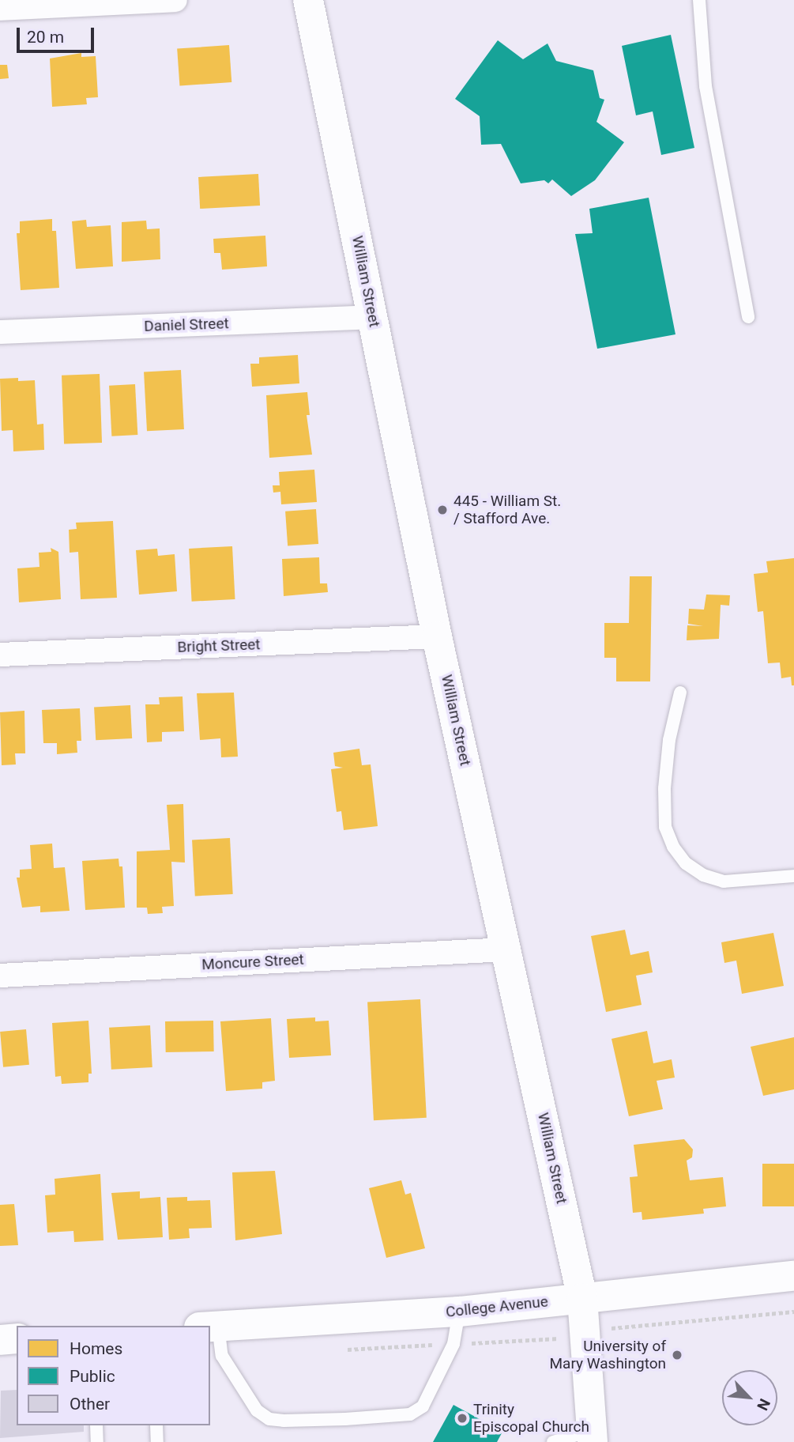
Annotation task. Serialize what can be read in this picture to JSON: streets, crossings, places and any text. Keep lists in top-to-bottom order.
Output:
{
  "streets": {
    "main road": ["William Street", "College Avenue"],
    "street": ["Daniel Street", "Bright Street", "Moncure Street"]
  },
  "crossings": [
    ["William Street", "Daniel Street"],
    ["William Street", "Bright Street"],
    ["William Street", "Moncure Street"],
    ["William Street", "College Avenue"]
  ],
  "places": ["445 - William St. / Stafford Ave.", "University of Mary Washington", "Trinity Episcopal Church"],
  "legend": ["Homes", "Public", "Other"],
  "scale_bar": "20 m",
  "north": "bottom right"
}
